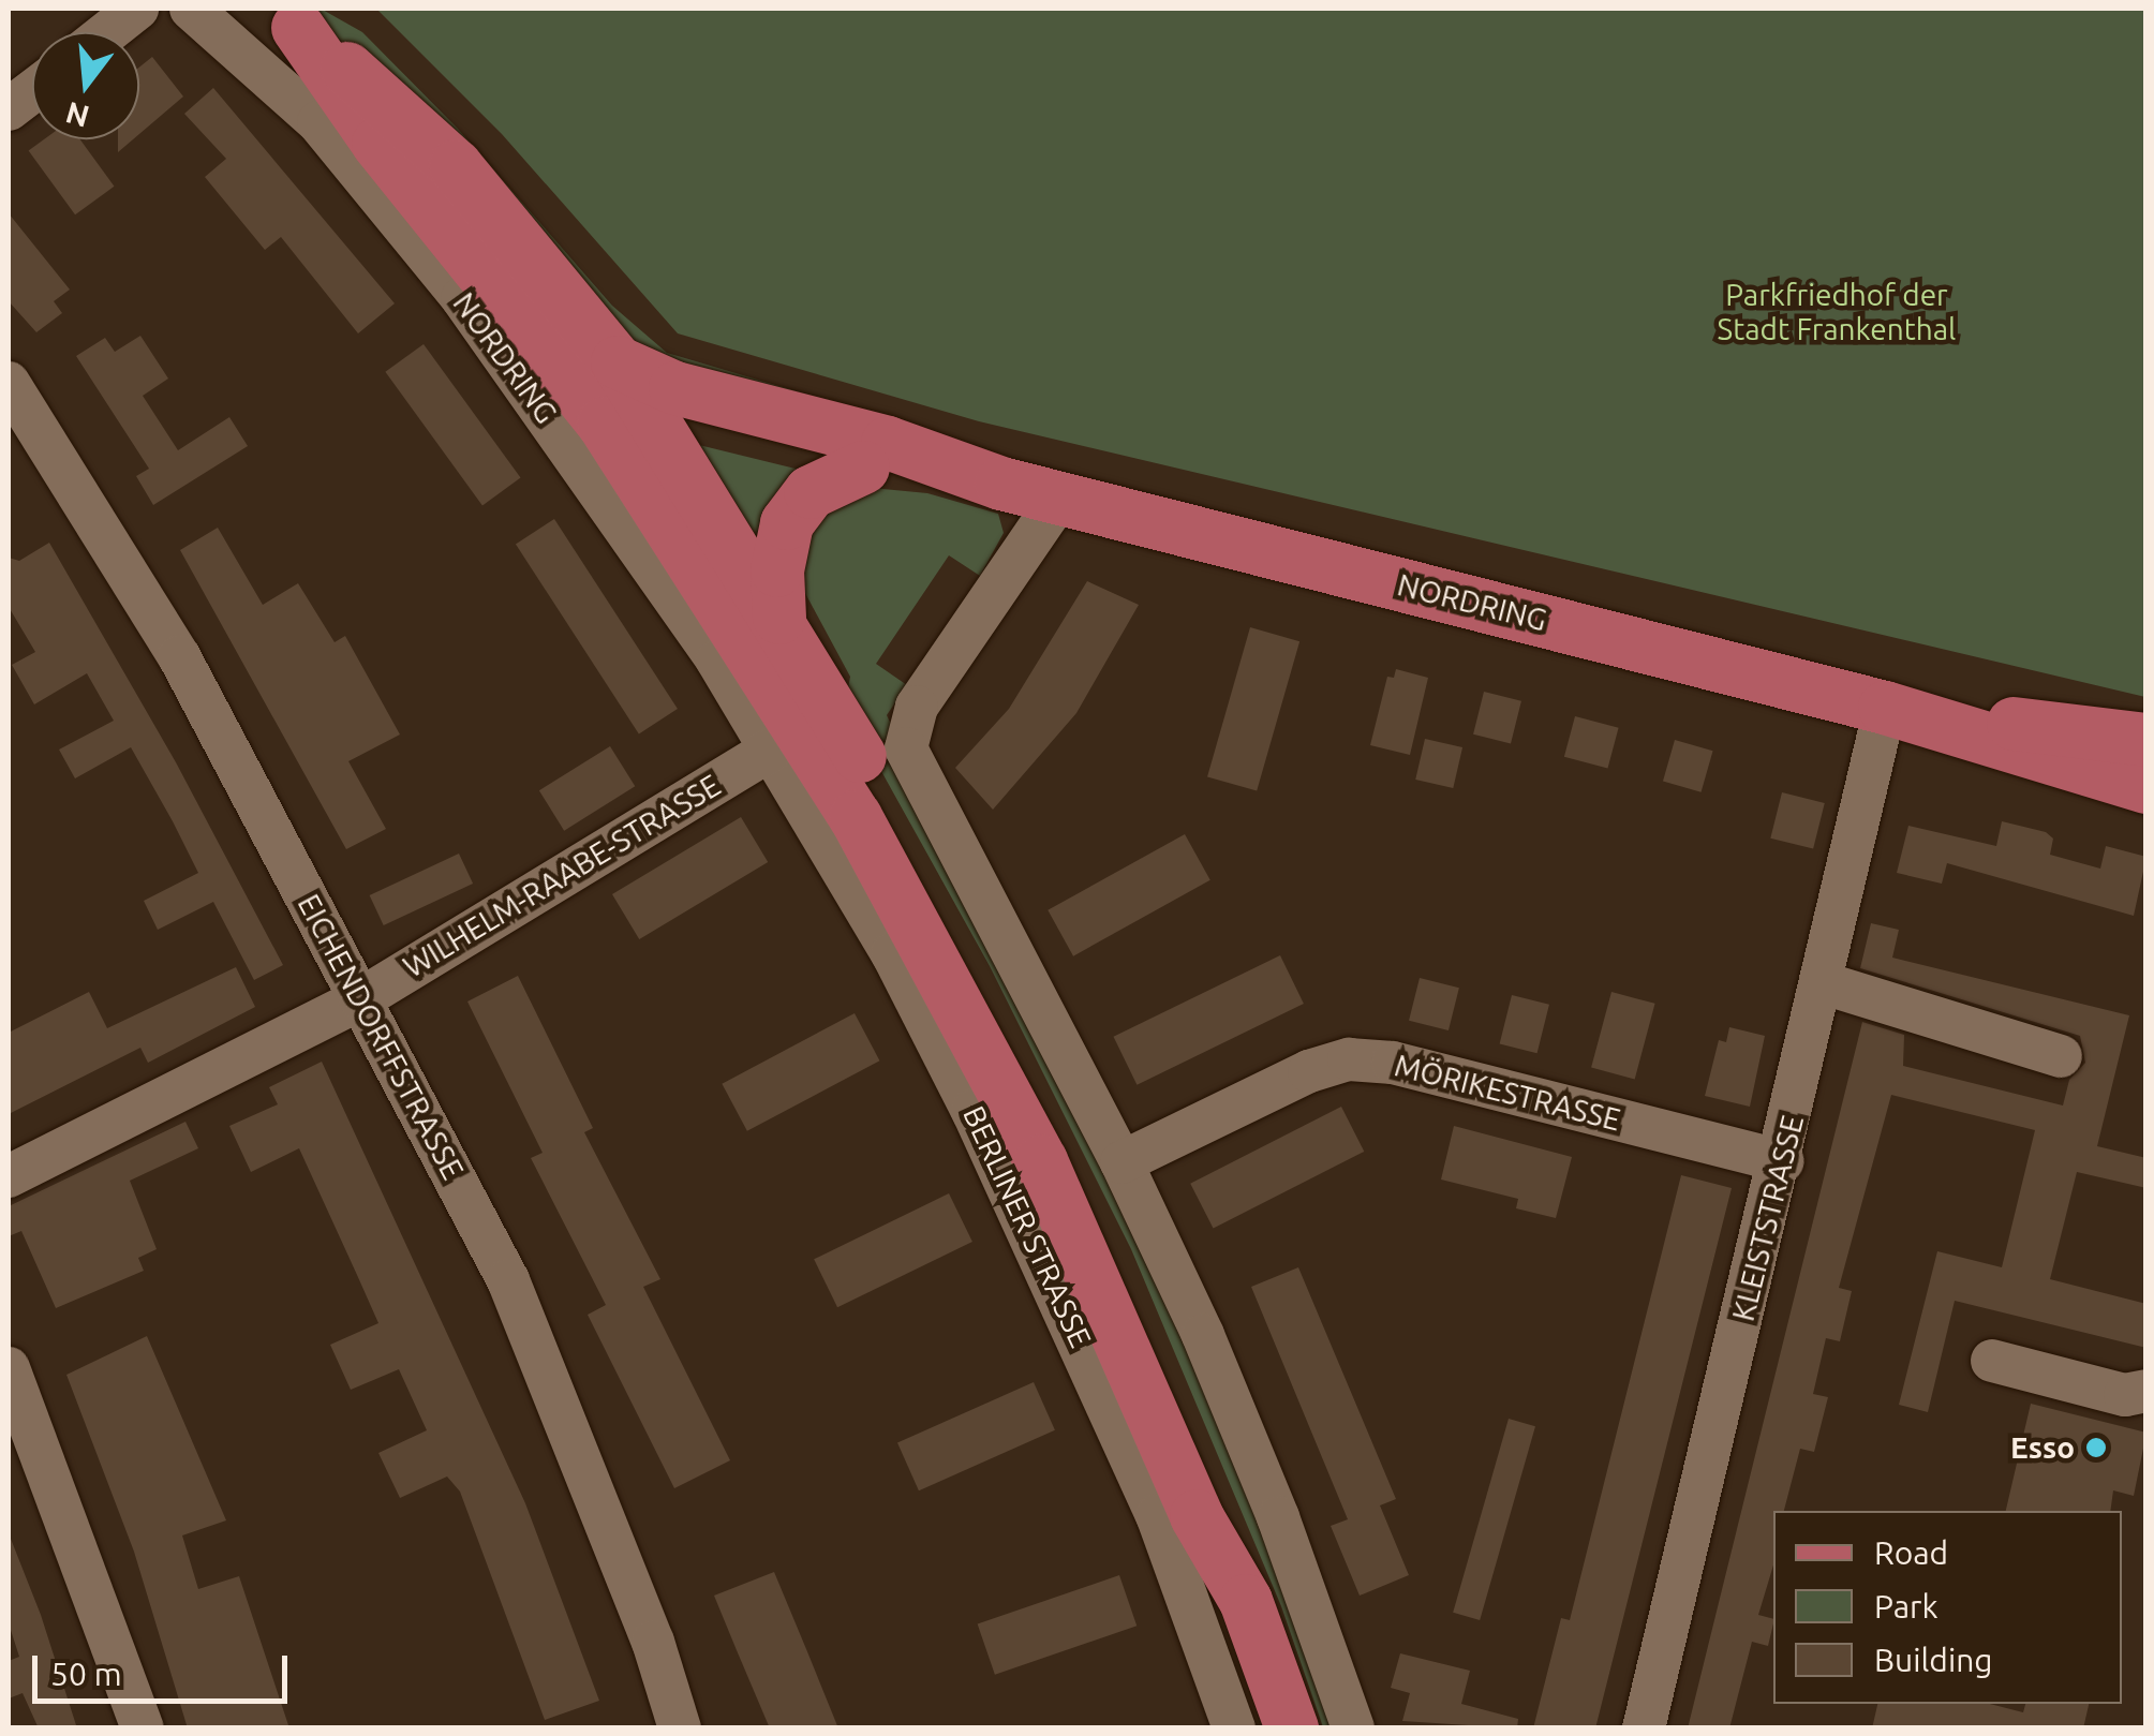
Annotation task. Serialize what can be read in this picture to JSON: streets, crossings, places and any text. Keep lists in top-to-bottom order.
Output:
{
  "streets": {
    "main road": ["NORDRING"],
    "street": [
      "WILHELM-RAABE-STRASSE",
      "EICHENDORFFSTRASSE",
      "MÖRIKESTRASSE",
      "KLEISTSTRASSE",
      "BERLINER STRASSE"
    ]
  },
  "crossings": [
    ["NORDRING", "WILHELM-RAABE-STRASSE"],
    ["NORDRING", "KLEISTSTRASSE"],
    ["NORDRING", "BERLINER STRASSE"],
    ["WILHELM-RAABE-STRASSE", "EICHENDORFFSTRASSE"],
    ["WILHELM-RAABE-STRASSE", "BERLINER STRASSE"],
    ["MÖRIKESTRASSE", "KLEISTSTRASSE"]
  ],
  "parks": ["Parkfriedhof der Stadt Frankenthal"],
  "places": ["Esso"],
  "legend": ["Road", "Park", "Building"],
  "scale_bar": "50 m",
  "north": "bottom"
}
